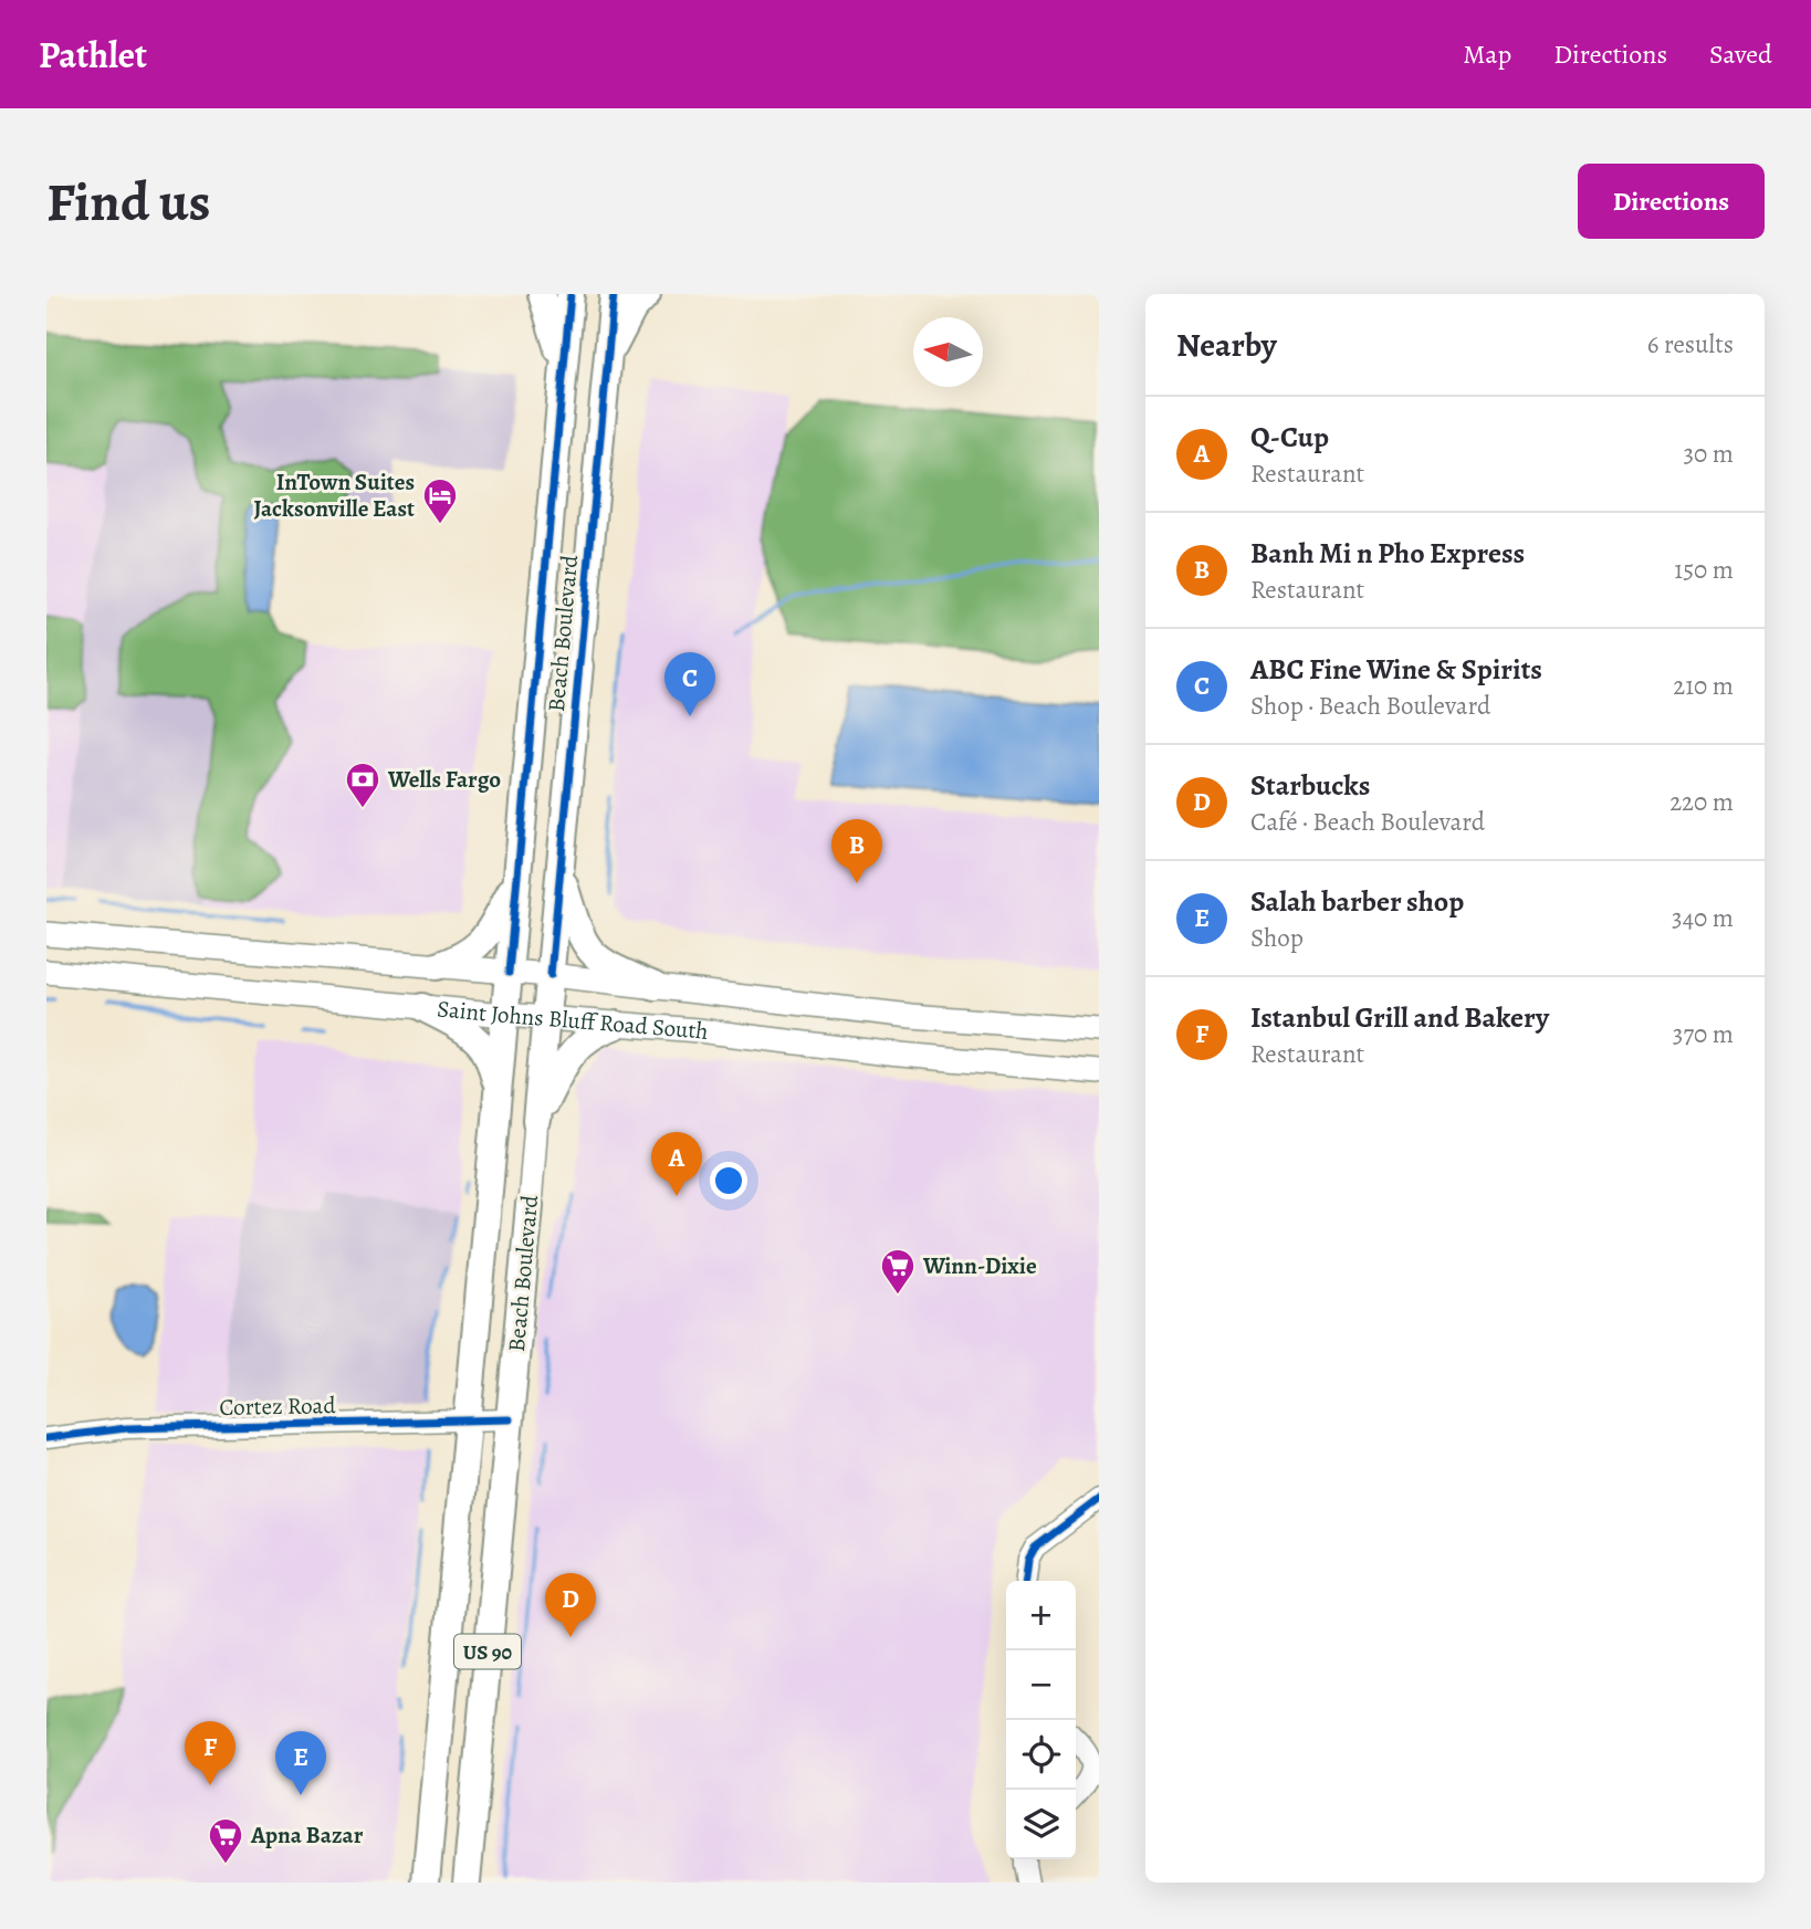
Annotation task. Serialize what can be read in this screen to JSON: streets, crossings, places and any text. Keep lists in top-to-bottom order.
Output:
{
  "streets": {
    "highway": ["Beach Boulevard", "US 90"],
    "main road": ["Saint Johns Bluff Road South"],
    "street": ["Cortez Road"]
  },
  "crossings": [
    ["Beach Boulevard", "Saint Johns Bluff Road South"],
    ["Beach Boulevard", "Cortez Road"],
    ["Saint Johns Bluff Road South", "US 90"],
    ["Cortez Road", "US 90"]
  ],
  "places": {
    "hotel": ["InTown Suites Jacksonville East"],
    "bank": ["Wells Fargo"],
    "supermarket": ["Winn-Dixie", "Apna Bazar"]
  },
  "north": "left",
  "page": {
    "header": "Pathlet",
    "nav": ["Map", "Directions", "Saved"],
    "buttons": "Directions",
    "title": "Find us",
    "heading": ["Nearby", "6 results"],
    "list": [
      {
        "mark": "A",
        "name": "Q-Cup",
        "note": "Restaurant",
        "value": "30 m"
      },
      {
        "mark": "B",
        "name": "Banh Mi n Pho Express",
        "note": "Restaurant",
        "value": "150 m"
      },
      {
        "mark": "C",
        "name": "ABC Fine Wine & Spirits",
        "note": "Shop · Beach Boulevard",
        "value": "210 m"
      },
      {
        "mark": "D",
        "name": "Starbucks",
        "note": "Café · Beach Boulevard",
        "value": "220 m"
      },
      {
        "mark": "E",
        "name": "Salah barber shop",
        "note": "Shop",
        "value": "340 m"
      },
      {
        "mark": "F",
        "name": "Istanbul Grill and Bakery",
        "note": "Restaurant",
        "value": "370 m"
      }
    ],
    "pins": [
      "C",
      "B",
      "A",
      "D",
      "F",
      "E"
    ],
    "map_buttons": ["+", "−"]
  }
}
